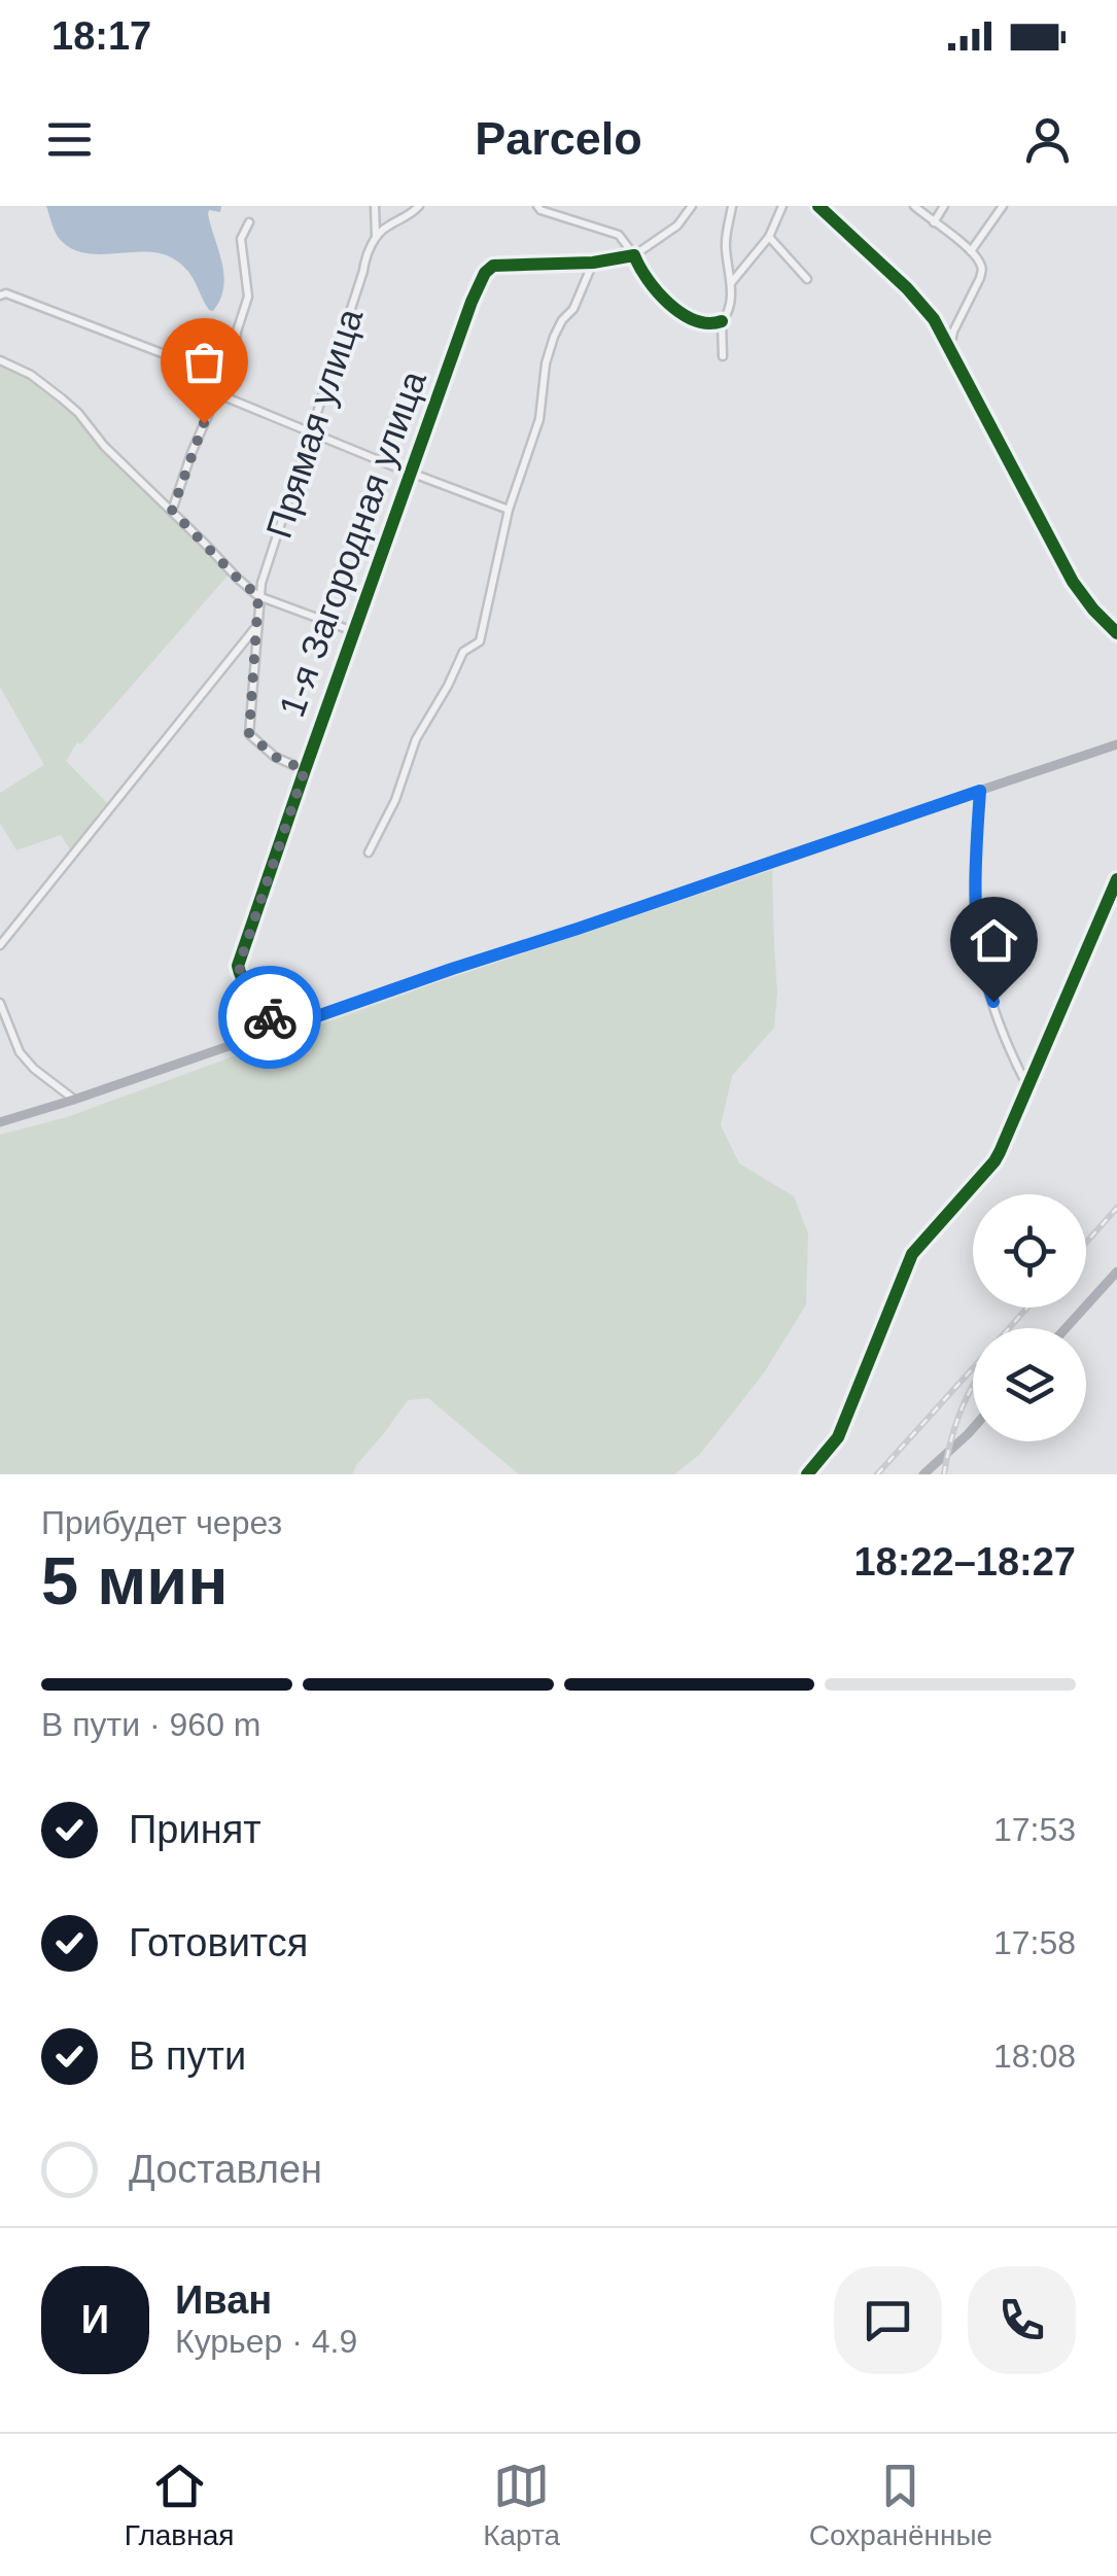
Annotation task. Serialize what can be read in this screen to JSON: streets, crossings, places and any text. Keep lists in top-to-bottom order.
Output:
{
  "streets": {
    "street": ["Прямая улица", "1-я Загородная улица"]
  },
  "crossings": [
    ["Прямая улица", "1-я Загородная улица"]
  ],
  "page": {
    "status": "18:17",
    "header": "Parcelo",
    "heading": ["5 мин", "Прибудет через", "18:22–18:27"],
    "panel": ["Иван", "Курьер · 4.9"],
    "bar": "В пути · 960 m",
    "list": [
      ["Принят", "17:53"],
      ["Готовится", "17:58"],
      ["В пути", "18:08"],
      "Доставлен"
    ],
    "round": "И",
    "tabs": ["Главная", "Карта", "Сохранённые"]
  }
}
